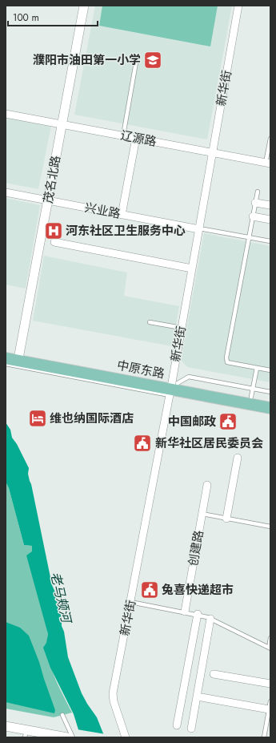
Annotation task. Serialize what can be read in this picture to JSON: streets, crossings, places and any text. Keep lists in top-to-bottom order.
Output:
{
  "streets": {
    "main road": ["中原东路"],
    "street": [
      "新华街",
      "辽源路",
      "茂名北路",
      "兴业路",
      "创建路"
    ]
  },
  "crossings": [
    ["新华街", "辽源路"],
    ["新华街", "兴业路"],
    ["新华街", "中原东路"],
    ["辽源路", "茂名北路"],
    ["茂名北路", "兴业路"],
    ["茂名北路", "中原东路"]
  ],
  "water": ["老马颊河"],
  "places": {
    "school or university": ["濮阳市油田第一小学"],
    "hospital": ["河东社区卫生服务中心"],
    "hotel": ["维也纳国际酒店"],
    "public building": ["中国邮政", "新华社区居民委员会", "兔喜快递超市"]
  },
  "scale_bar": "100 m"
}
